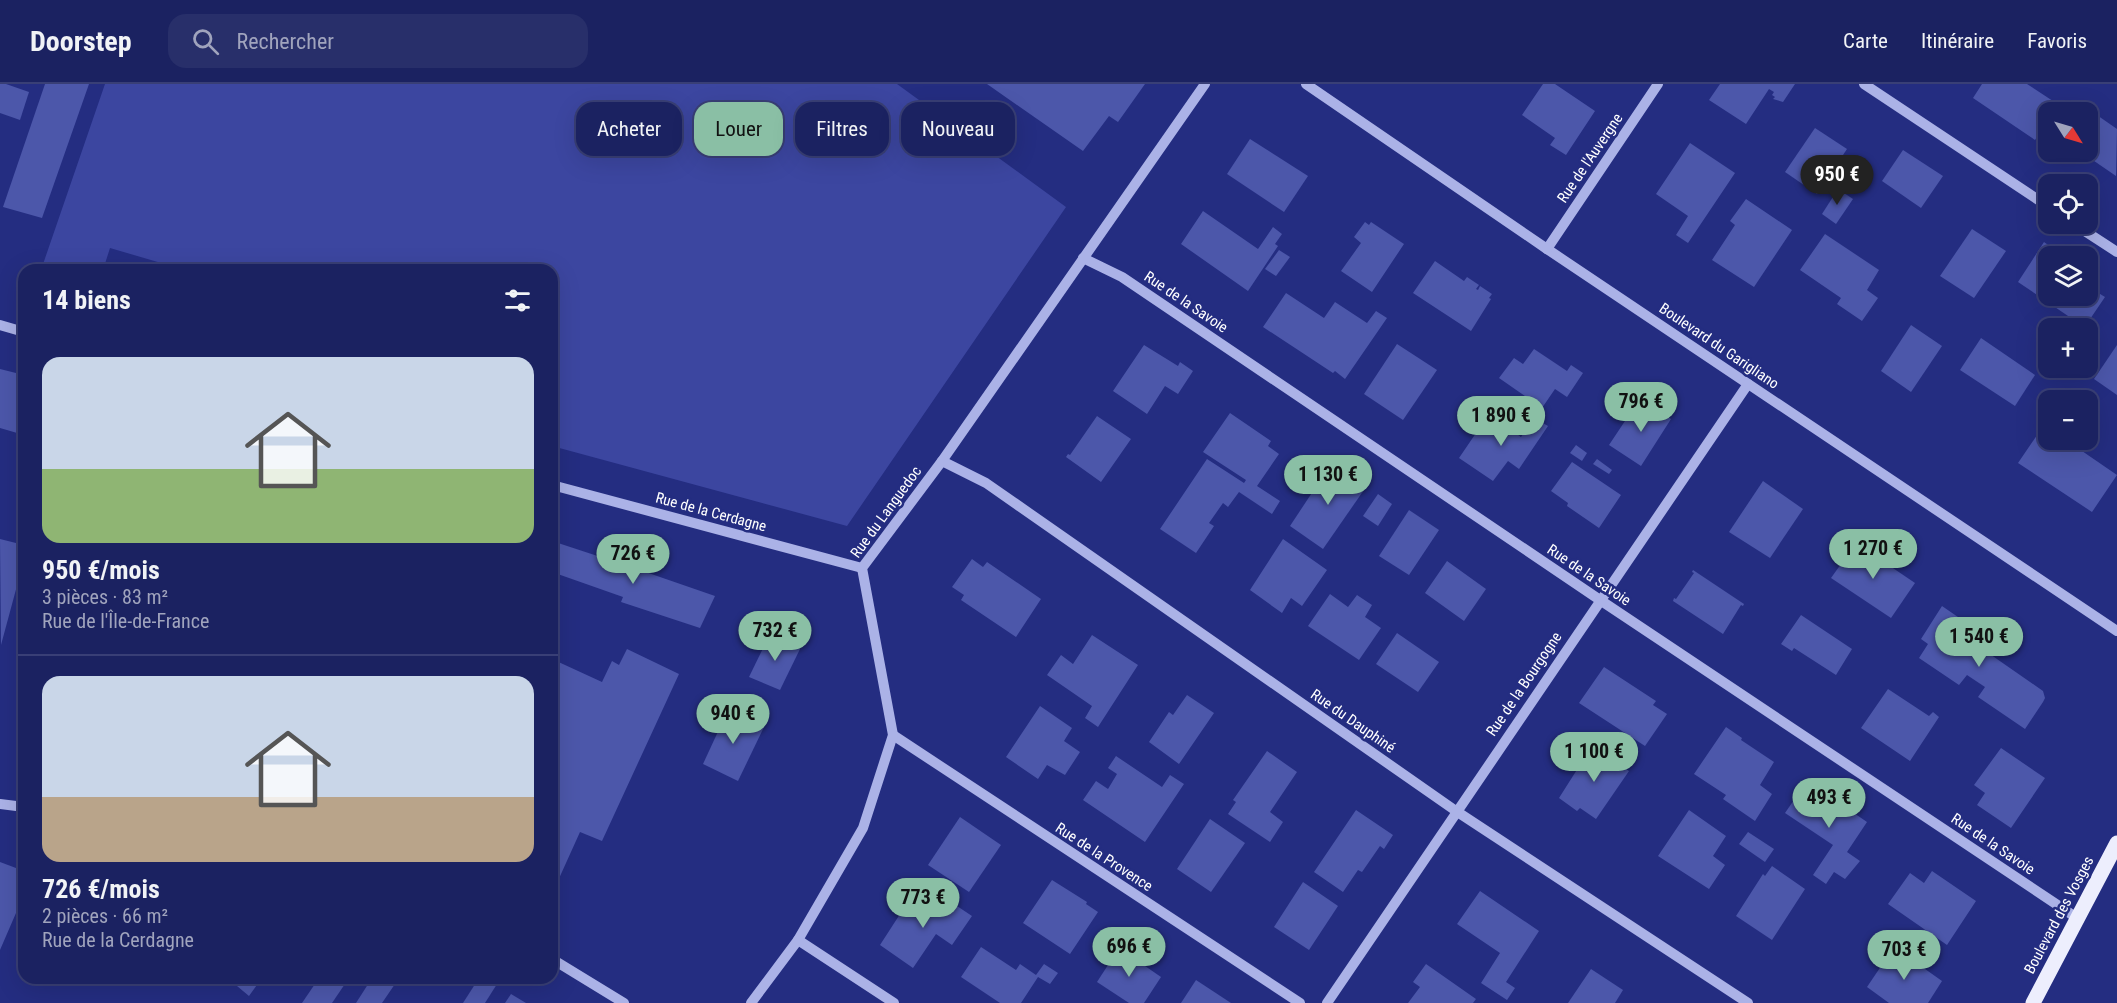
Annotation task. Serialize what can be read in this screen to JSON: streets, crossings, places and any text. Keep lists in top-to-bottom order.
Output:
{
  "streets": {
    "main road": ["Boulevard des Vosges"],
    "street": [
      "Rue de l'Auvergne",
      "Rue de la Savoie",
      "Boulevard du Garigliano",
      "Rue de la Cerdagne",
      "Rue du Languedoc",
      "Rue de la Bourgogne",
      "Rue du Dauphiné",
      "Rue de la Provence"
    ]
  },
  "crossings": [
    ["Rue de l'Auvergne", "Boulevard du Garigliano"],
    ["Rue de la Savoie", "Rue du Languedoc"],
    ["Rue de la Savoie", "Rue de la Bourgogne"],
    ["Rue de la Savoie", "Boulevard des Vosges"],
    ["Boulevard du Garigliano", "Rue de la Bourgogne"],
    ["Rue de la Cerdagne", "Rue du Languedoc"],
    ["Rue du Languedoc", "Rue du Dauphiné"],
    ["Rue du Languedoc", "Rue de la Provence"],
    ["Rue de la Bourgogne", "Rue du Dauphiné"]
  ],
  "north": "bottom right",
  "page": {
    "header": "Doorstep",
    "search": "Rechercher",
    "nav": ["Carte", "Itinéraire", "Favoris"],
    "map_buttons": ["+", "−"],
    "chip": [
      "Acheter",
      "Louer",
      "Filtres",
      "Nouveau"
    ],
    "price": [
      "950 €",
      "796 €",
      "1 890 €",
      "1 130 €",
      "1 270 €",
      "726 €",
      "732 €",
      "1 540 €",
      "940 €",
      "1 100 €",
      "493 €",
      "773 €",
      "696 €",
      "703 €"
    ],
    "heading": "14 biens",
    "list": [
      {
        "name": "950 €/mois",
        "note": "3 pièces · 83 m² · Rue de l'Île-de-France"
      },
      {
        "name": "726 €/mois",
        "note": "2 pièces · 66 m² · Rue de la Cerdagne"
      }
    ]
  }
}
